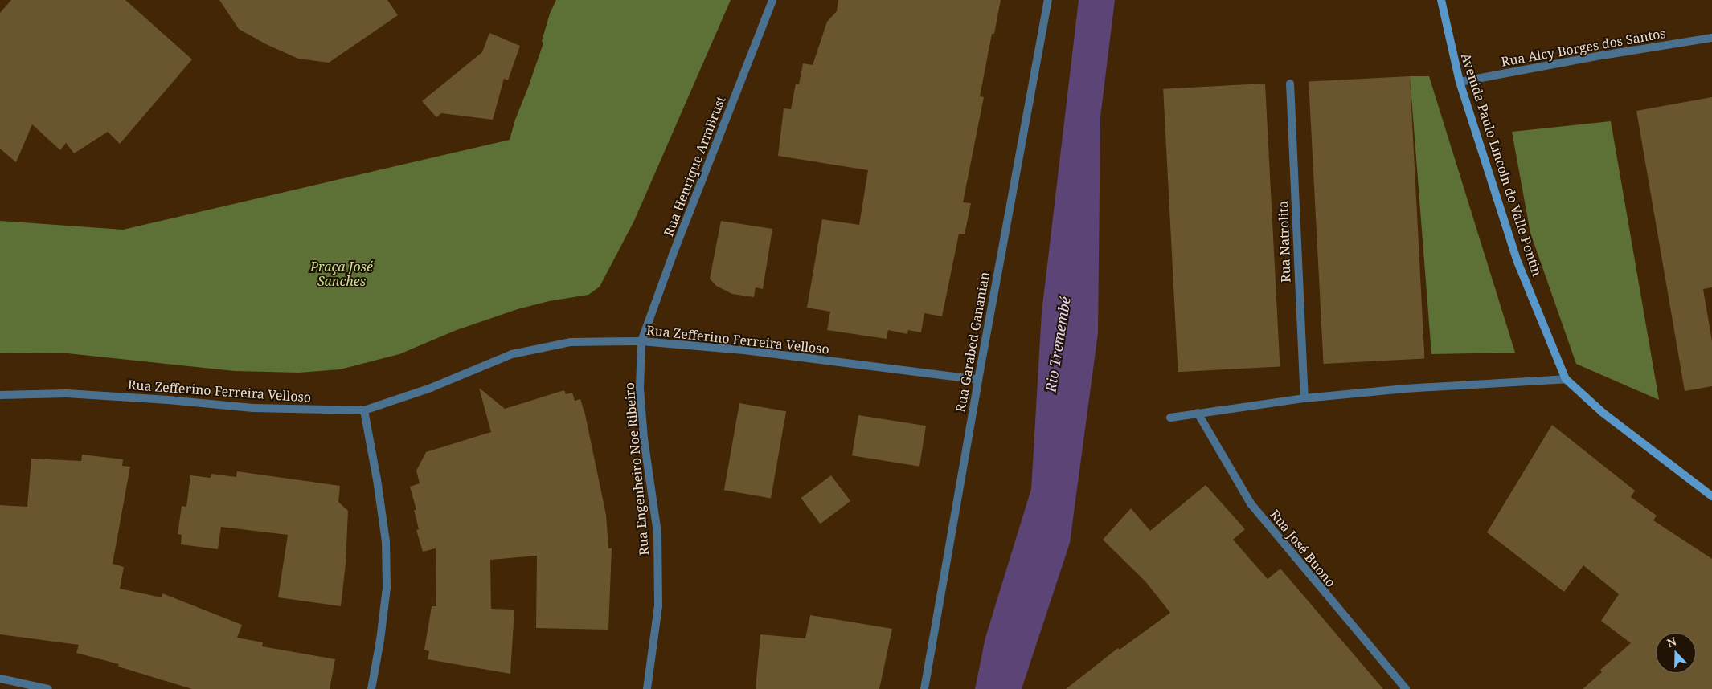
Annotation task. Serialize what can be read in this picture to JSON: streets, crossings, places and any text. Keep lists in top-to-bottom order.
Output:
{
  "streets": {
    "main road": ["Avenida Paulo Lincoln do Valle Pontin"],
    "street": [
      "Rua Alcy Borges dos Santos",
      "Rua Henrique ArmBrust",
      "Rua Natrolita",
      "Rua Zefferino Ferreira Velloso",
      "Rua Garabed Gananian",
      "Rua Engenheiro Noe Ribeiro",
      "Rua José Buono"
    ]
  },
  "crossings": [
    ["Rua Alcy Borges dos Santos", "Avenida Paulo Lincoln do Valle Pontin"],
    ["Rua Henrique ArmBrust", "Rua Zefferino Ferreira Velloso"],
    ["Rua Henrique ArmBrust", "Rua Engenheiro Noe Ribeiro"],
    ["Rua Zefferino Ferreira Velloso", "Rua Garabed Gananian"],
    ["Rua Zefferino Ferreira Velloso", "Rua Engenheiro Noe Ribeiro"]
  ],
  "water": ["Rio Tremembé"],
  "parks": ["Praça José Sanches"],
  "north": "top"
}
